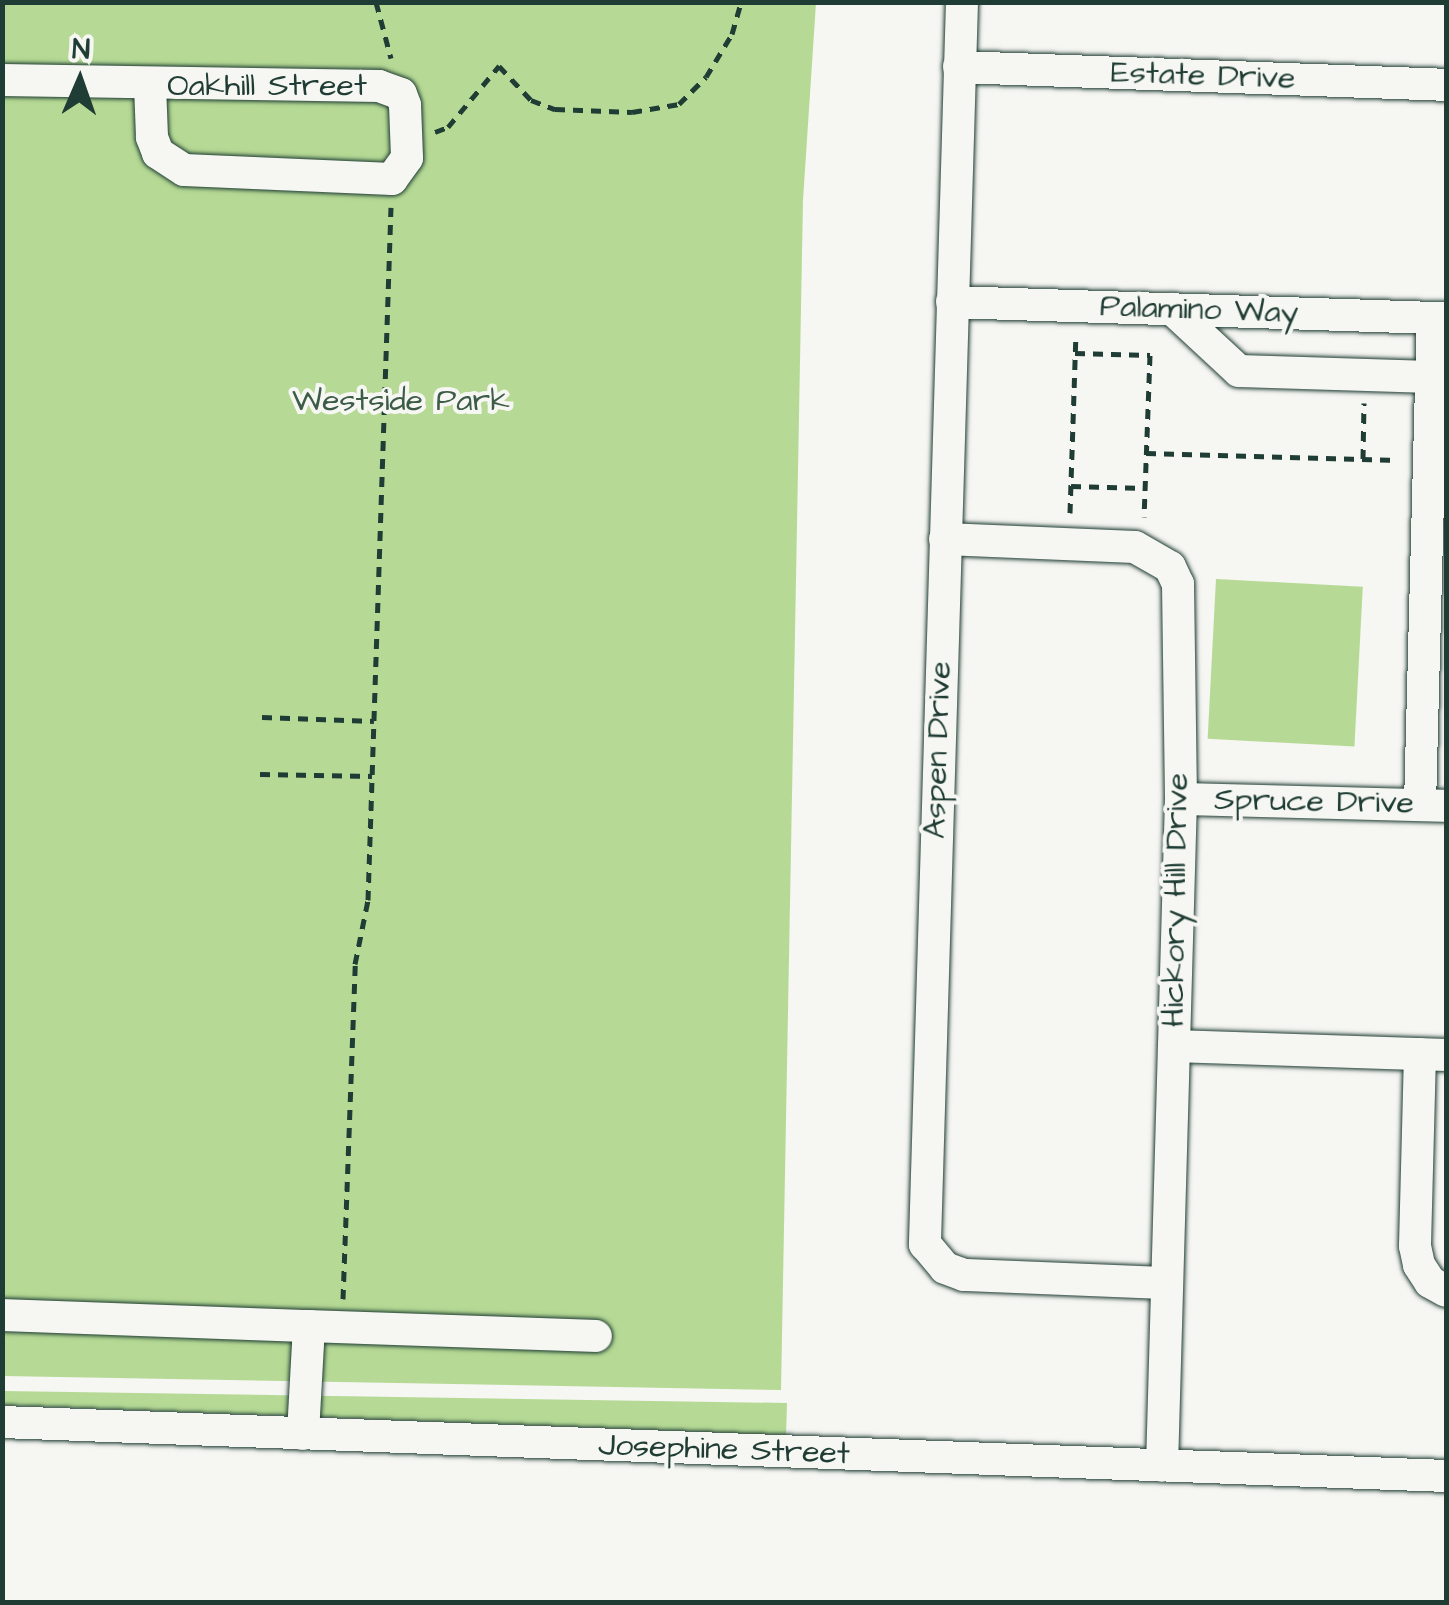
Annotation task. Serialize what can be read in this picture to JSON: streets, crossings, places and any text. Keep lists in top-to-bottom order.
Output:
{
  "streets": {
    "street": [
      "Estate Drive",
      "Oakhill Street",
      "Palamino Way",
      "Aspen Drive",
      "Spruce Drive",
      "Hickory Hill Drive",
      "Josephine Street"
    ]
  },
  "crossings": [
    ["Estate Drive", "Aspen Drive"],
    ["Palamino Way", "Aspen Drive"],
    ["Aspen Drive", "Hickory Hill Drive"],
    ["Spruce Drive", "Hickory Hill Drive"],
    ["Hickory Hill Drive", "Josephine Street"]
  ],
  "parks": ["Westside Park"],
  "north": "top"
}
